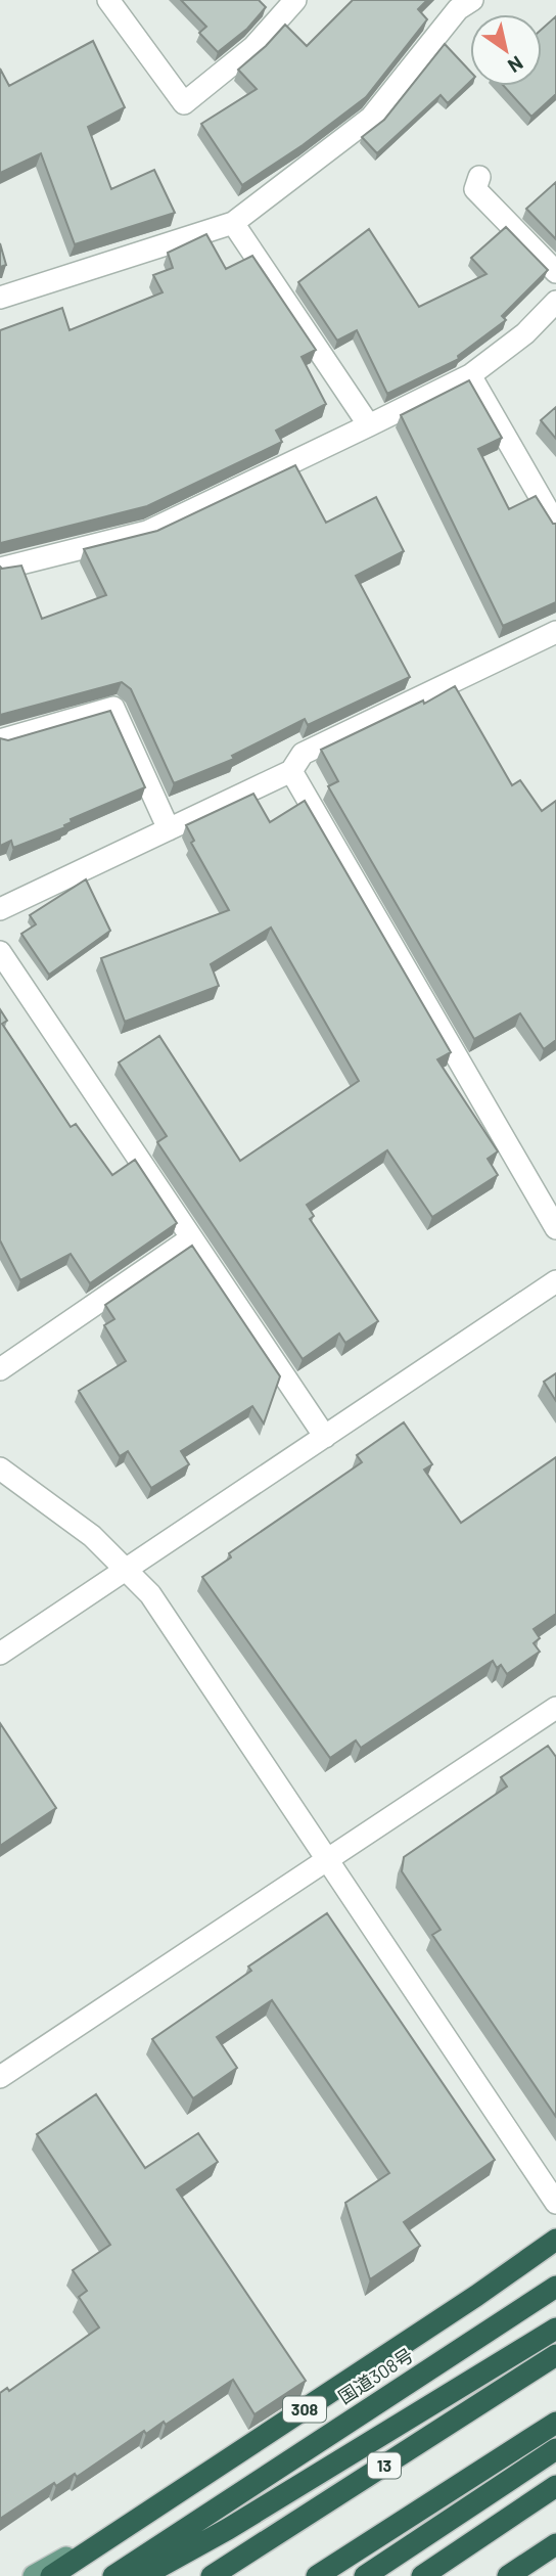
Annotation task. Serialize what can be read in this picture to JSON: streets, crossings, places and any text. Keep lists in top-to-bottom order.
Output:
{
  "streets": {
    "highway": ["国道308号", "308", "13"]
  },
  "north": "bottom right"
}
